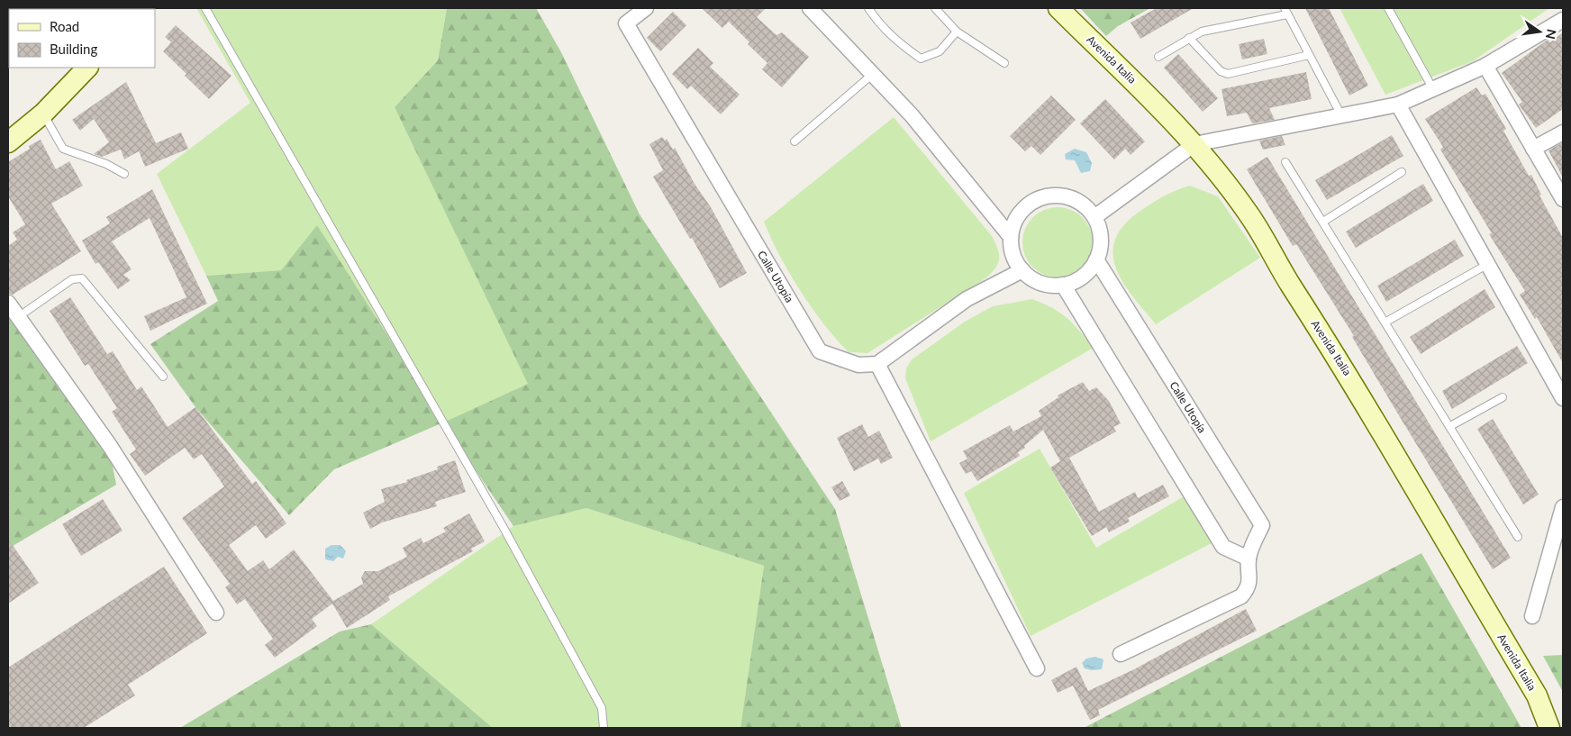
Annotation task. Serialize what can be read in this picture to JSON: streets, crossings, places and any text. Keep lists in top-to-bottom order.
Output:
{
  "streets": {
    "street": ["Avenida Italia", "Calle Utopía"]
  },
  "legend": ["Road", "Building"],
  "north": "right"
}
